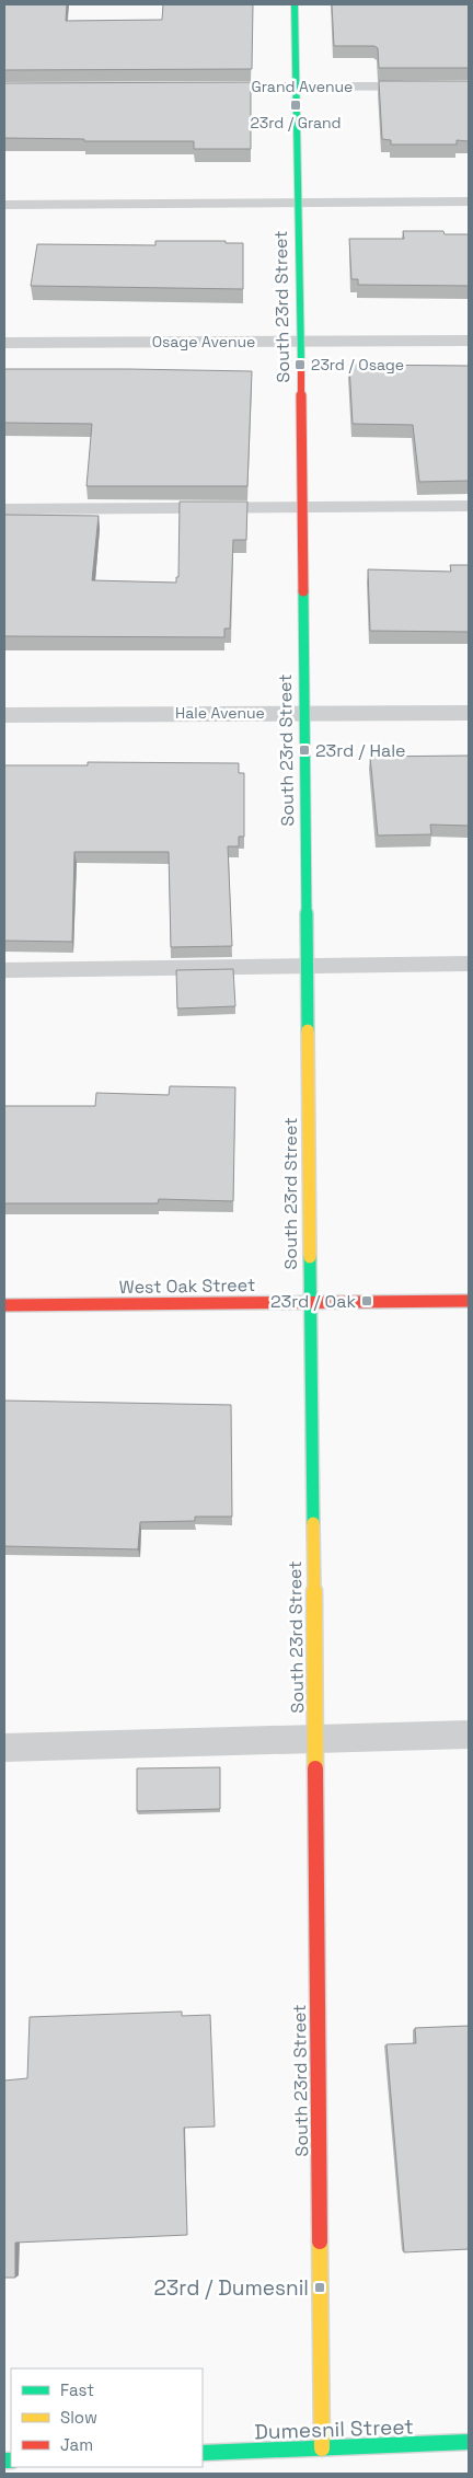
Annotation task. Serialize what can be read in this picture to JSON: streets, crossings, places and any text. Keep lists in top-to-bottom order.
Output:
{
  "streets": {
    "street": [
      "Grand Avenue",
      "South 23rd Street",
      "Osage Avenue",
      "Hale Avenue",
      "West Oak Street",
      "Dumesnil Street"
    ]
  },
  "crossings": [
    ["Grand Avenue", "South 23rd Street"],
    ["South 23rd Street", "Osage Avenue"],
    ["South 23rd Street", "Hale Avenue"],
    ["South 23rd Street", "West Oak Street"],
    ["South 23rd Street", "Dumesnil Street"]
  ],
  "places": {
    "transit": [
      "23rd / Grand",
      "23rd / Osage",
      "23rd / Hale",
      "23rd / Oak",
      "23rd / Dumesnil"
    ]
  },
  "legend": ["Fast", "Slow", "Jam"]
}
